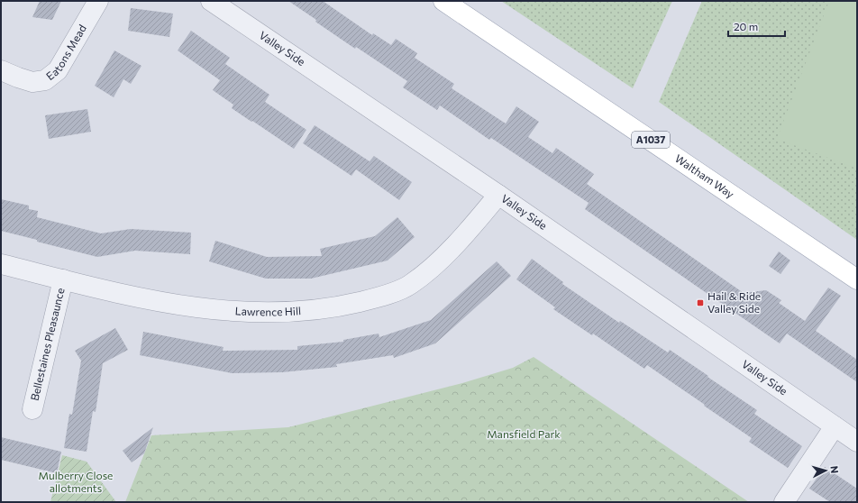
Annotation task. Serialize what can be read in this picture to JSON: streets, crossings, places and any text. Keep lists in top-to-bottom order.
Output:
{
  "streets": {
    "main road": ["A1037", "Waltham Way"],
    "street": [
      "Valley Side",
      "Eatons Mead",
      "Lawrence Hill",
      "Bellestaines Pleasaunce"
    ]
  },
  "crossings": [
    ["Valley Side", "Lawrence Hill"],
    ["Lawrence Hill", "Bellestaines Pleasaunce"]
  ],
  "parks": ["Mansfield Park", "Mulberry Close allotments"],
  "places": {
    "transit": ["Hail & Ride Valley Side"]
  },
  "scale_bar": "20 m",
  "north": "right"
}
